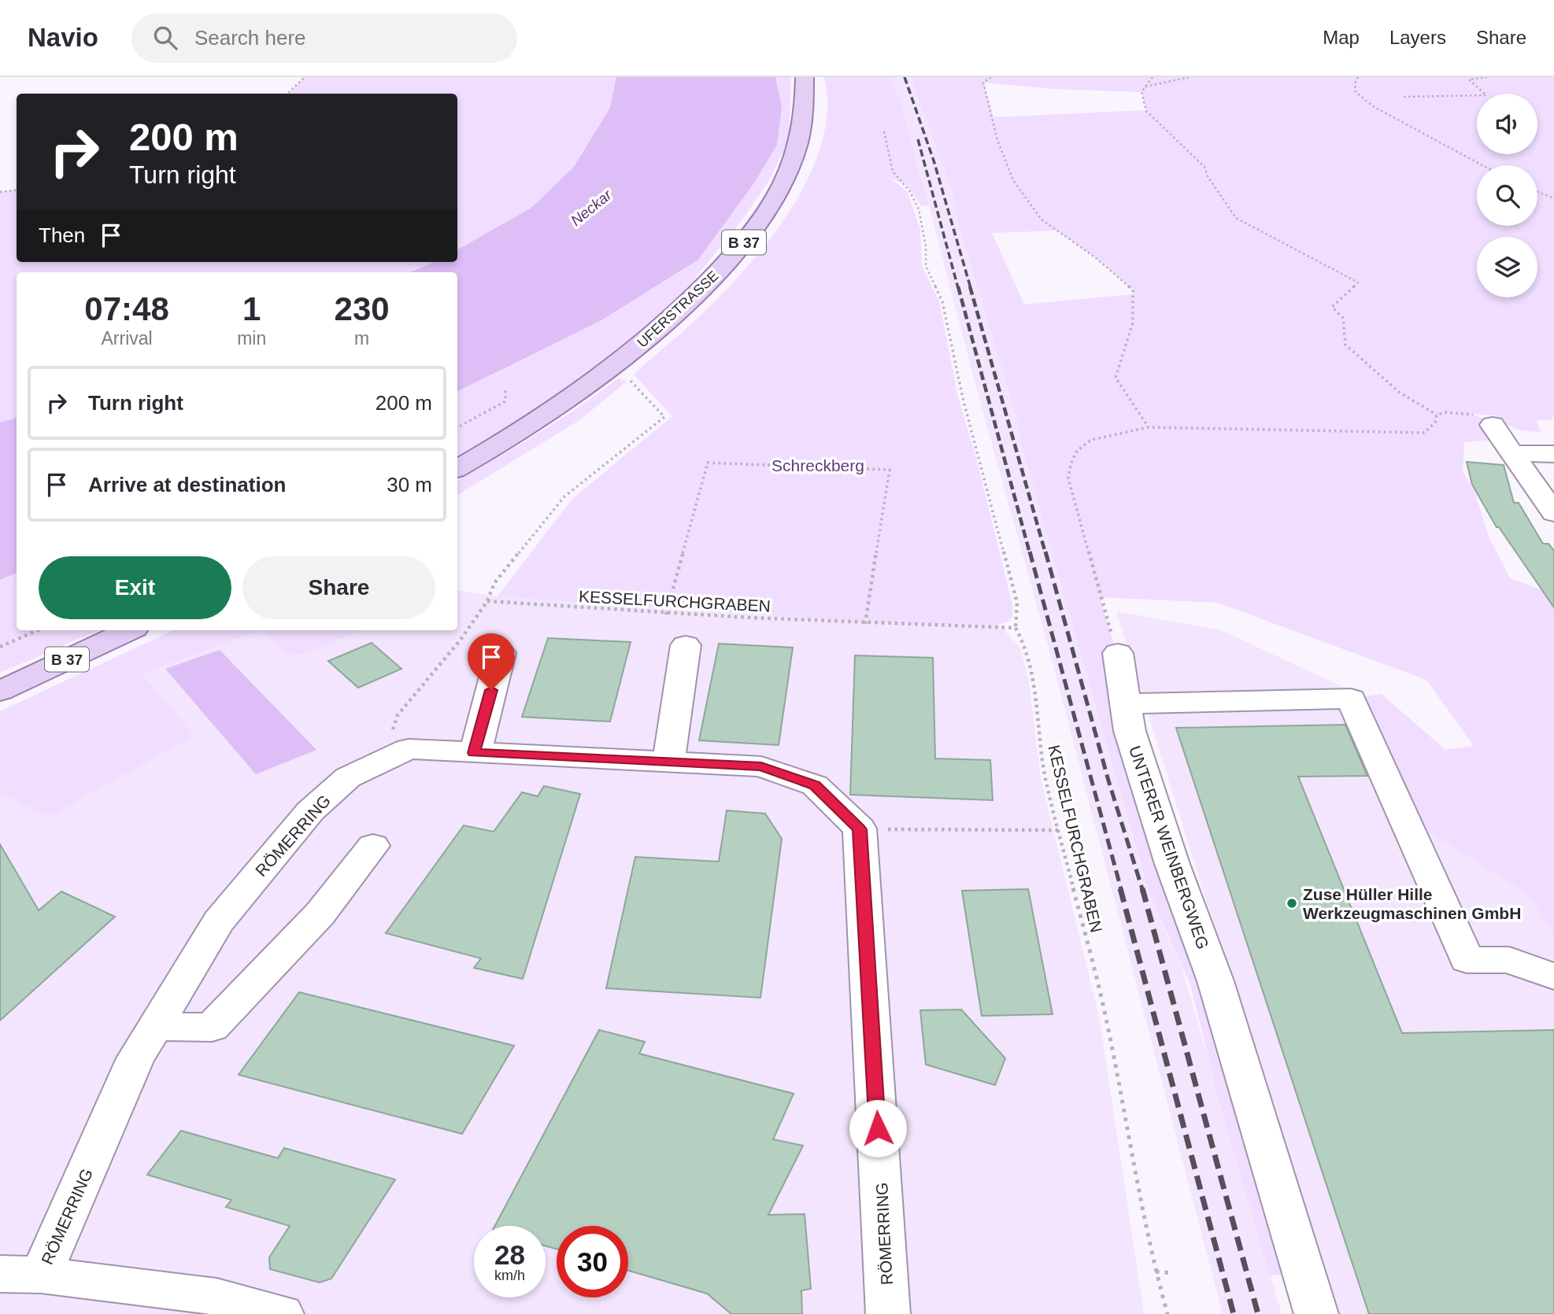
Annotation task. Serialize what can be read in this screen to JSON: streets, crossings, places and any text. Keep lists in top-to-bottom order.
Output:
{
  "streets": {
    "main road": ["B 37", "UFERSTRASSE"],
    "street": ["RÖMERRING", "UNTERER WEINBERGWEG"],
    "path": ["KESSELFURCHGRABEN"]
  },
  "water": ["Neckar"],
  "parks": ["Schreckberg"],
  "places": ["Zuse Hüller Hille Werkzeugmaschinen GmbH"],
  "page": {
    "header": "Navio",
    "search": "Search here",
    "nav": ["Map", "Layers", "Share"],
    "turn": ["200 m", "Turn right"],
    "then": "Then",
    "eta": [
      "07:48",
      "Arrival",
      "1",
      "min",
      "230",
      "m"
    ],
    "list": [
      {
        "name": "Turn right",
        "value": "200 m"
      },
      {
        "name": "Arrive at destination",
        "value": "30 m"
      }
    ],
    "buttons": ["Exit", "Share"],
    "speed": "28 km/h",
    "limit": "30"
  }
}
